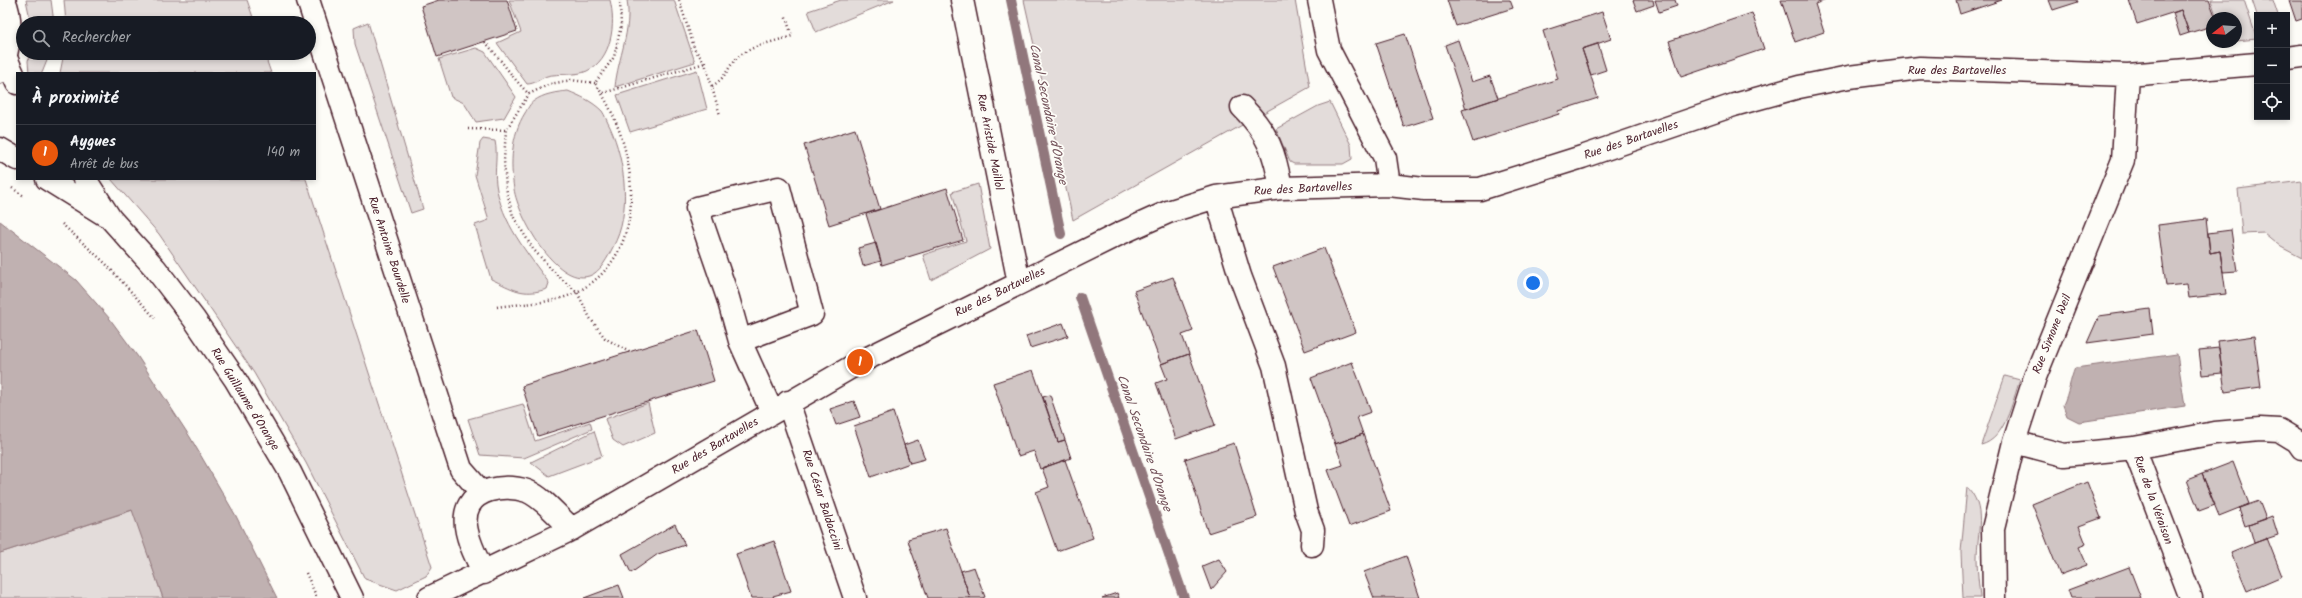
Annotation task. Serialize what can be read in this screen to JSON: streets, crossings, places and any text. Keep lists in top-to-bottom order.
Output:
{
  "streets": {
    "street": [
      "Rue des Bartavelles",
      "Rue Aristide Maillol",
      "Rue Antoine Bourdelle",
      "Rue Simone Weil",
      "Rue Guillaume d'Orange",
      "Rue César Baldaccini",
      "Rue de la Véraison"
    ]
  },
  "crossings": [
    ["Rue des Bartavelles", "Rue Aristide Maillol"],
    ["Rue des Bartavelles", "Rue Simone Weil"],
    ["Rue des Bartavelles", "Rue César Baldaccini"],
    ["Rue Simone Weil", "Rue de la Véraison"]
  ],
  "water": ["Canal Secondaire d'Orange"],
  "north": "left",
  "page": {
    "map_buttons": ["+", "−"],
    "search": "Rechercher",
    "heading": "À proximité",
    "list": [
      {
        "mark": "1",
        "name": "Aygues",
        "note": "Arrêt de bus",
        "value": "140 m"
      }
    ],
    "pins": "1"
  }
}
